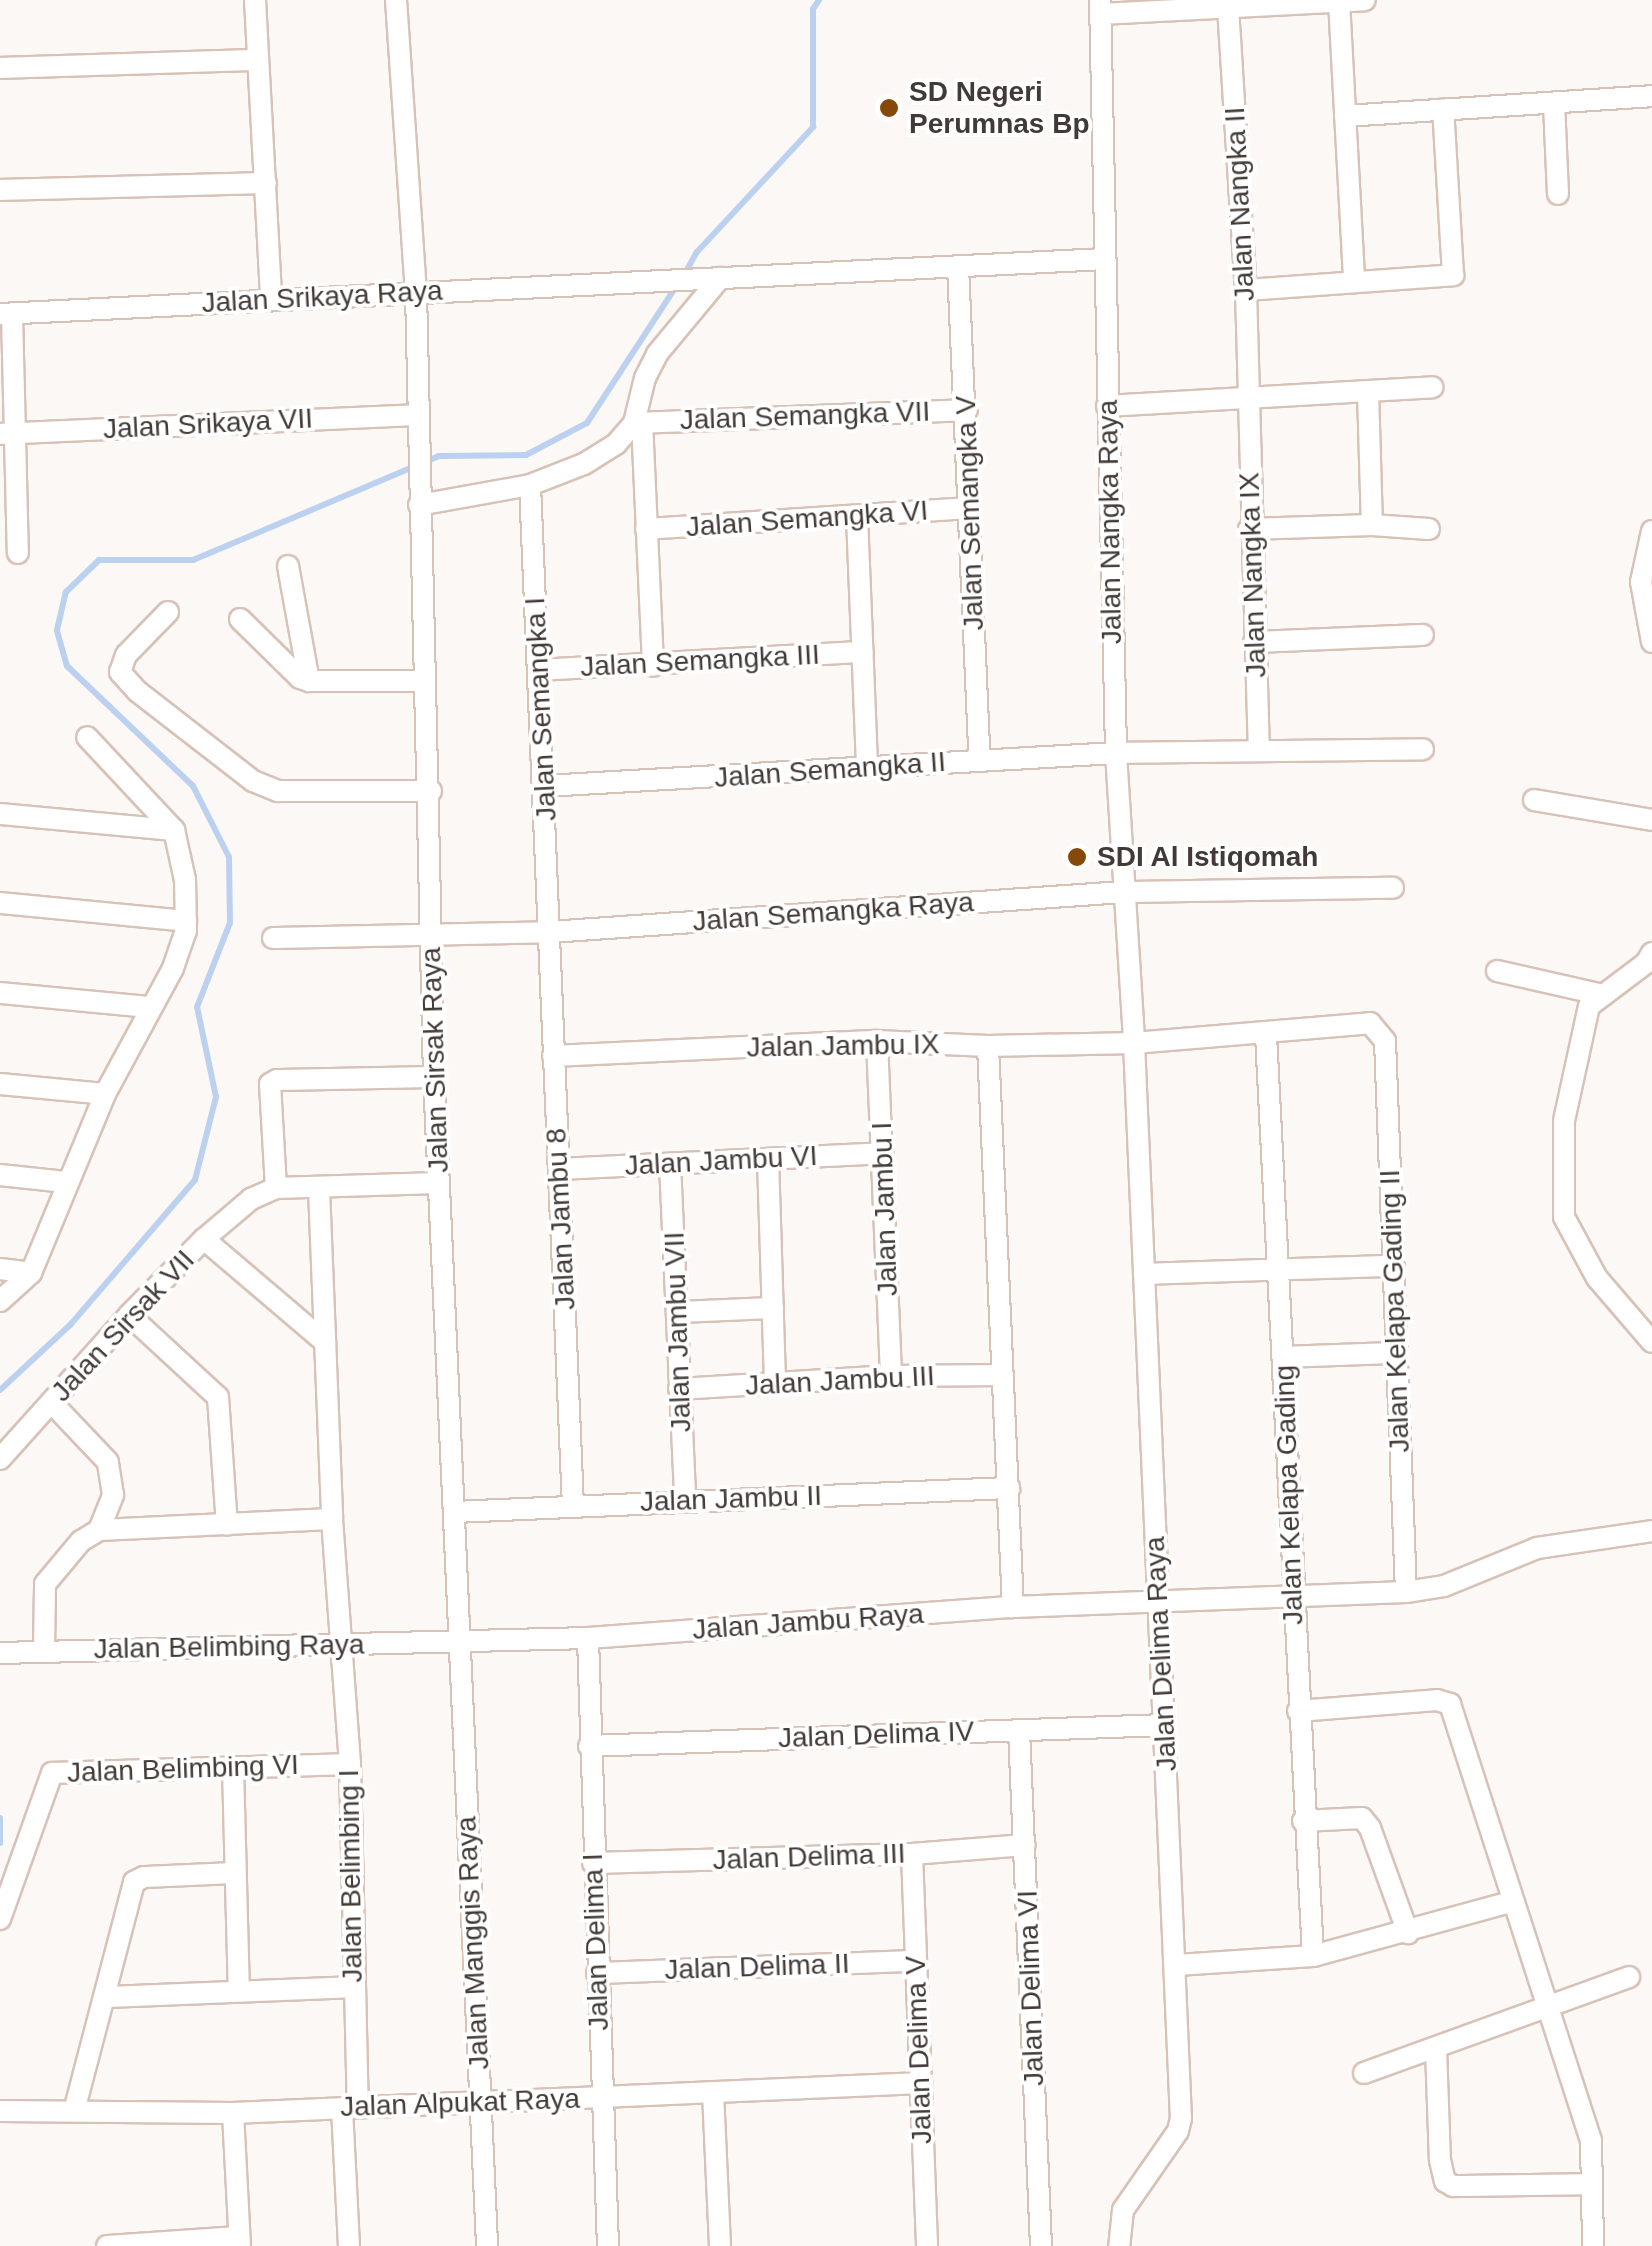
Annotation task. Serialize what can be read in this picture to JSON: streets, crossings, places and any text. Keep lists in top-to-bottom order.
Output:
{
  "streets": {
    "street": [
      "Jalan Nangka II",
      "Jalan Srikaya Raya",
      "Jalan Semangka VII",
      "Jalan Srikaya VII",
      "Jalan Semangka V",
      "Jalan Semangka VI",
      "Jalan Nangka Raya",
      "Jalan Nangka IX",
      "Jalan Semangka III",
      "Jalan Semangka I",
      "Jalan Semangka II",
      "Jalan Semangka Raya",
      "Jalan Jambu IX",
      "Jalan Sirsak Raya",
      "Jalan Jambu VI",
      "Jalan Jambu I",
      "Jalan Jambu 8",
      "Jalan Kelapa Gading II",
      "Jalan Sirsak VII",
      "Jalan Jambu VII",
      "Jalan Jambu III",
      "Jalan Kelapa Gading",
      "Jalan Jambu II",
      "Jalan Jambu Raya",
      "Jalan Belimbing Raya",
      "Jalan Delima Raya",
      "Jalan Delima IV",
      "Jalan Belimbing VI",
      "Jalan Delima III",
      "Jalan Belimbing I",
      "Jalan Delima I",
      "Jalan Manggis Raya",
      "Jalan Delima II",
      "Jalan Delima VI",
      "Jalan Delima V",
      "Jalan Alpukat Raya"
    ]
  },
  "crossings": [
    ["Jalan Nangka II", "Jalan Nangka IX"],
    ["Jalan Srikaya Raya", "Jalan Sirsak Raya"],
    ["Jalan Semangka VII", "Jalan Semangka V"],
    ["Jalan Srikaya VII", "Jalan Sirsak Raya"],
    ["Jalan Semangka V", "Jalan Semangka VI"],
    ["Jalan Semangka V", "Jalan Semangka II"],
    ["Jalan Nangka Raya", "Jalan Semangka II"],
    ["Jalan Nangka Raya", "Jalan Semangka Raya"],
    ["Jalan Nangka Raya", "Jalan Jambu IX"],
    ["Jalan Nangka Raya", "Jalan Delima Raya"],
    ["Jalan Nangka IX", "Jalan Semangka II"],
    ["Jalan Semangka III", "Jalan Semangka I"],
    ["Jalan Semangka I", "Jalan Semangka II"],
    ["Jalan Semangka I", "Jalan Semangka Raya"],
    ["Jalan Semangka I", "Jalan Jambu 8"],
    ["Jalan Semangka Raya", "Jalan Sirsak Raya"],
    ["Jalan Semangka Raya", "Jalan Jambu 8"],
    ["Jalan Jambu IX", "Jalan Jambu I"],
    ["Jalan Jambu IX", "Jalan Jambu 8"],
    ["Jalan Jambu IX", "Jalan Kelapa Gading II"],
    ["Jalan Jambu IX", "Jalan Kelapa Gading"],
    ["Jalan Jambu IX", "Jalan Delima Raya"],
    ["Jalan Sirsak Raya", "Jalan Jambu II"],
    ["Jalan Sirsak Raya", "Jalan Jambu Raya"],
    ["Jalan Sirsak Raya", "Jalan Belimbing Raya"],
    ["Jalan Sirsak Raya", "Jalan Manggis Raya"],
    ["Jalan Jambu VI", "Jalan Jambu I"],
    ["Jalan Jambu VI", "Jalan Jambu 8"],
    ["Jalan Jambu VI", "Jalan Jambu VII"],
    ["Jalan Jambu I", "Jalan Jambu III"],
    ["Jalan Jambu 8", "Jalan Jambu II"],
    ["Jalan Kelapa Gading II", "Jalan Jambu Raya"],
    ["Jalan Jambu VII", "Jalan Jambu III"],
    ["Jalan Jambu VII", "Jalan Jambu II"],
    ["Jalan Kelapa Gading", "Jalan Jambu Raya"],
    ["Jalan Jambu Raya", "Jalan Belimbing Raya"],
    ["Jalan Jambu Raya", "Jalan Delima Raya"],
    ["Jalan Jambu Raya", "Jalan Delima I"],
    ["Jalan Jambu Raya", "Jalan Manggis Raya"],
    ["Jalan Belimbing Raya", "Jalan Belimbing I"],
    ["Jalan Belimbing Raya", "Jalan Manggis Raya"],
    ["Jalan Delima Raya", "Jalan Delima IV"],
    ["Jalan Delima IV", "Jalan Delima I"],
    ["Jalan Delima IV", "Jalan Delima VI"],
    ["Jalan Belimbing VI", "Jalan Belimbing I"],
    ["Jalan Delima III", "Jalan Delima I"],
    ["Jalan Delima III", "Jalan Delima VI"],
    ["Jalan Delima III", "Jalan Delima V"],
    ["Jalan Belimbing I", "Jalan Alpukat Raya"],
    ["Jalan Delima I", "Jalan Delima II"],
    ["Jalan Delima I", "Jalan Alpukat Raya"],
    ["Jalan Manggis Raya", "Jalan Alpukat Raya"],
    ["Jalan Delima II", "Jalan Delima V"],
    ["Jalan Delima V", "Jalan Alpukat Raya"]
  ],
  "places": ["SD Negeri Perumnas Bp", "SDI Al Istiqomah"]
}
